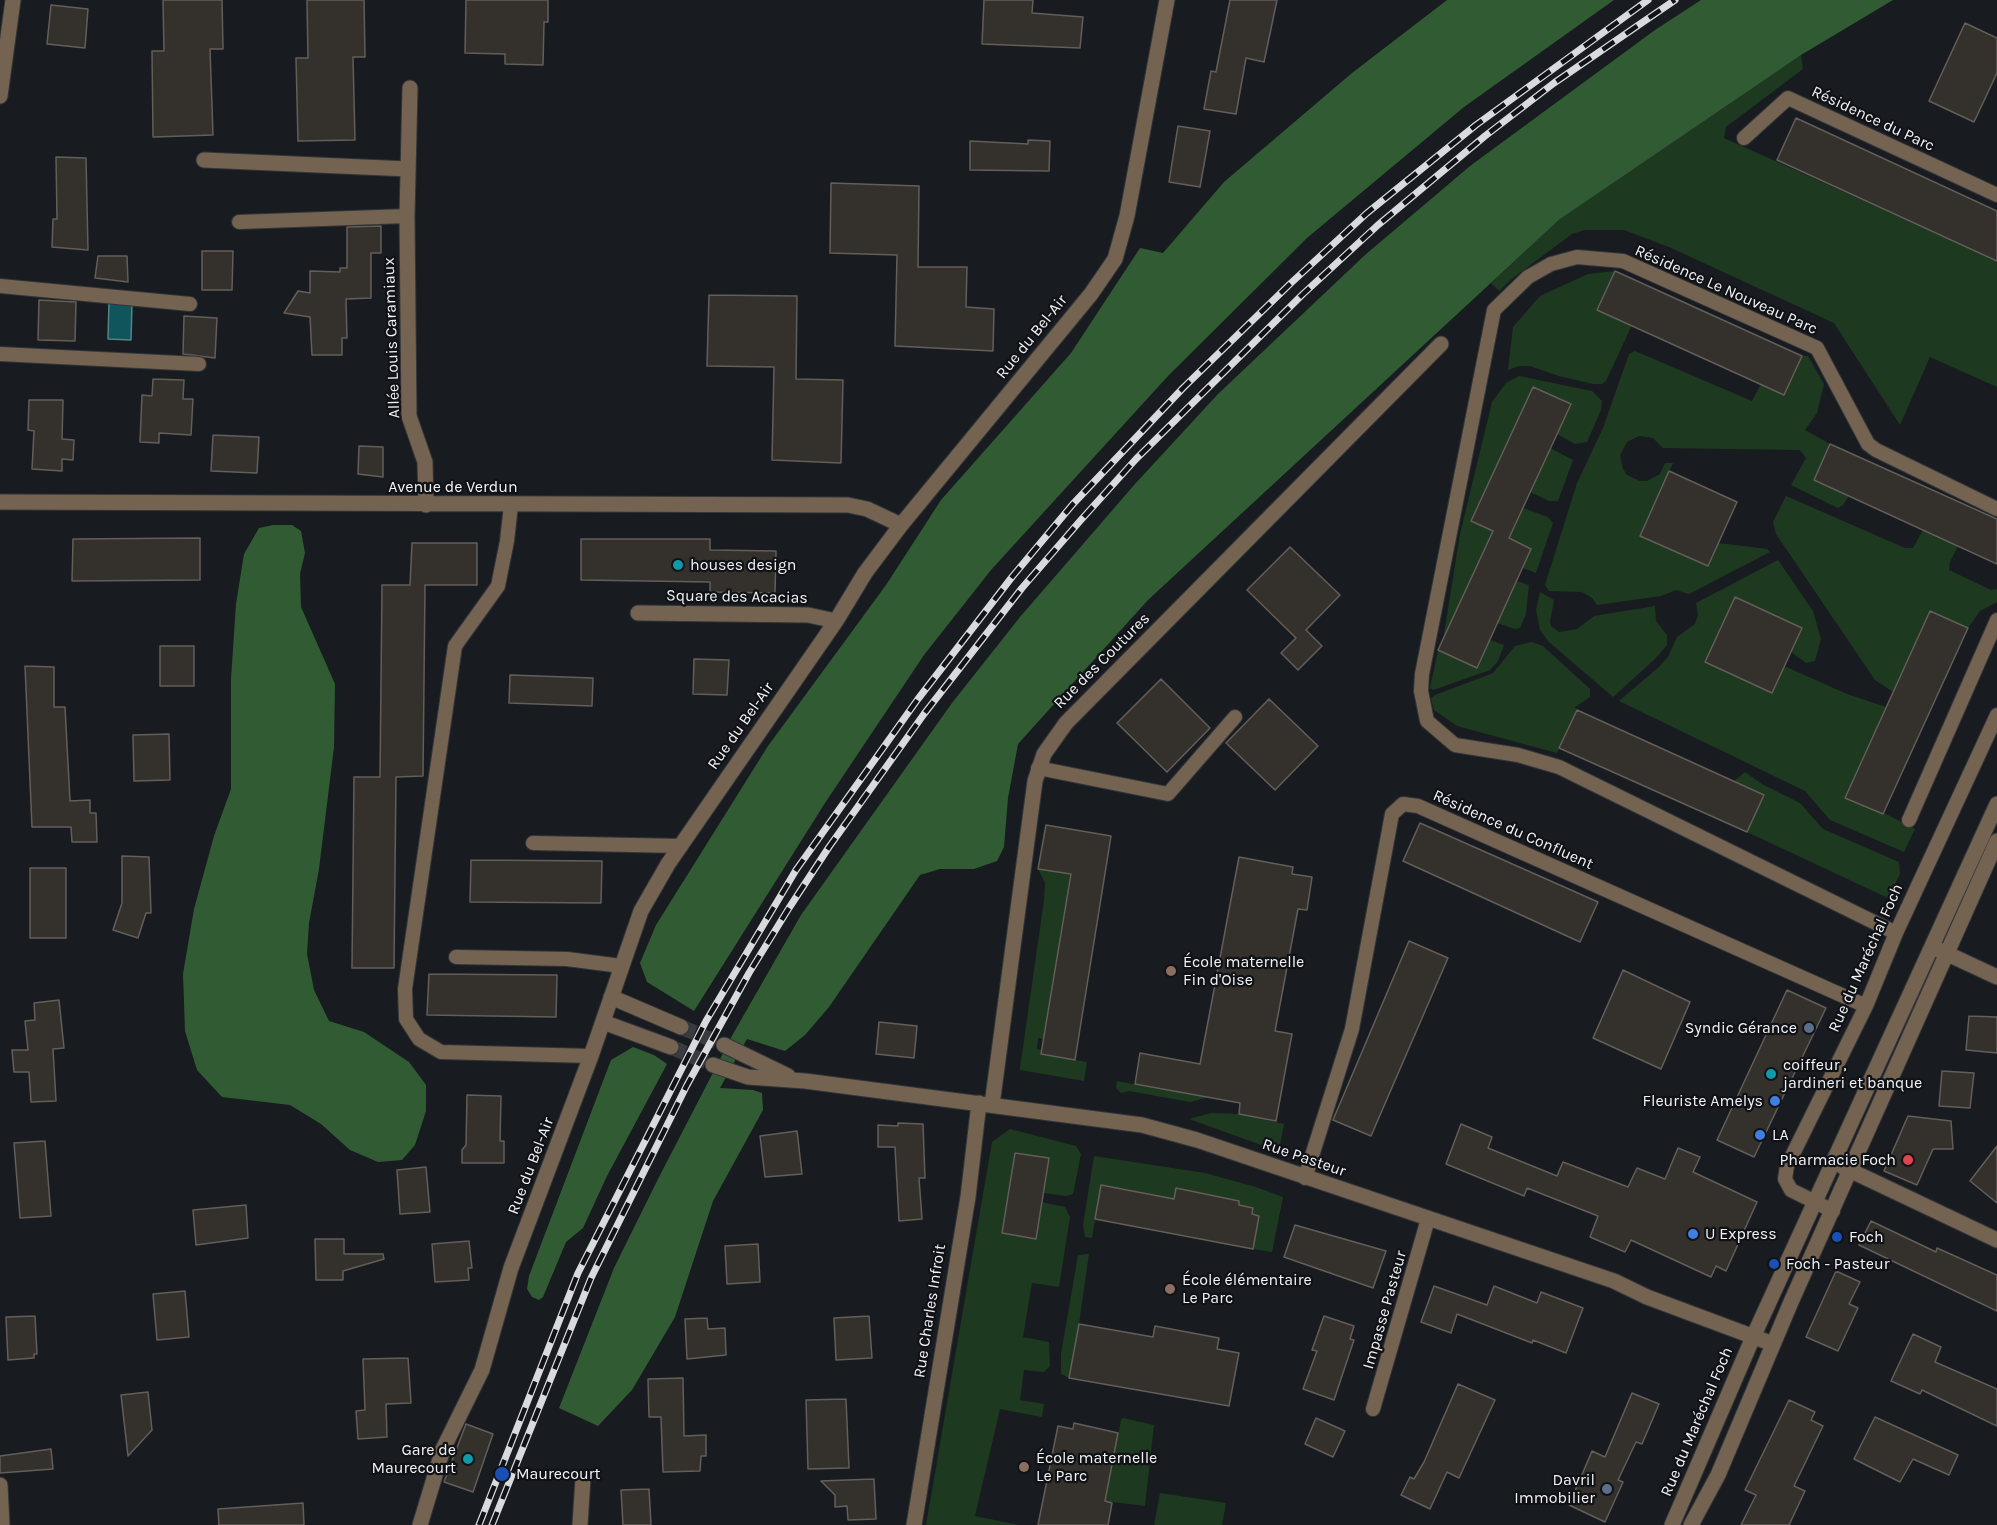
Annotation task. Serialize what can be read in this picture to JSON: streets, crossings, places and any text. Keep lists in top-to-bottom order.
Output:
{
  "streets": {
    "street": [
      "Rue du Bel-Air",
      "Allée Louis Caramiaux",
      "Avenue de Verdun",
      "Square des Acacias",
      "Rue des Coutures",
      "Rue du Maréchal Foch",
      "Rue Pasteur",
      "Rue Charles Infroit"
    ],
    "lane": [
      "Résidence du Parc",
      "Résidence Le Nouveau Parc",
      "Résidence du Confluent",
      "Impasse Pasteur"
    ]
  },
  "crossings": [
    ["Résidence Le Nouveau Parc", "Rue du Maréchal Foch"],
    ["Rue du Bel-Air", "Avenue de Verdun"],
    ["Rue du Bel-Air", "Square des Acacias"],
    ["Allée Louis Caramiaux", "Avenue de Verdun"],
    ["Rue des Coutures", "Rue Pasteur"],
    ["Rue des Coutures", "Rue Charles Infroit"],
    ["Résidence du Confluent", "Rue du Maréchal Foch"],
    ["Résidence du Confluent", "Rue Pasteur"],
    ["Rue du Maréchal Foch", "Rue Pasteur"],
    ["Rue Pasteur", "Impasse Pasteur"],
    ["Rue Pasteur", "Rue Charles Infroit"]
  ],
  "places": [
    "houses design",
    "École maternelle Fin d'Oise",
    "Syndic Gérance",
    "coiffeur , jardineri et banque",
    "Fleuriste Amelys",
    "LA",
    "Pharmacie Foch",
    "U Express",
    "Foch",
    "Foch - Pasteur",
    "École élémentaire Le Parc",
    "Gare de Maurecourt",
    "École maternelle Le Parc",
    "Maurecourt",
    "Davril Immobilier"
  ]
}
